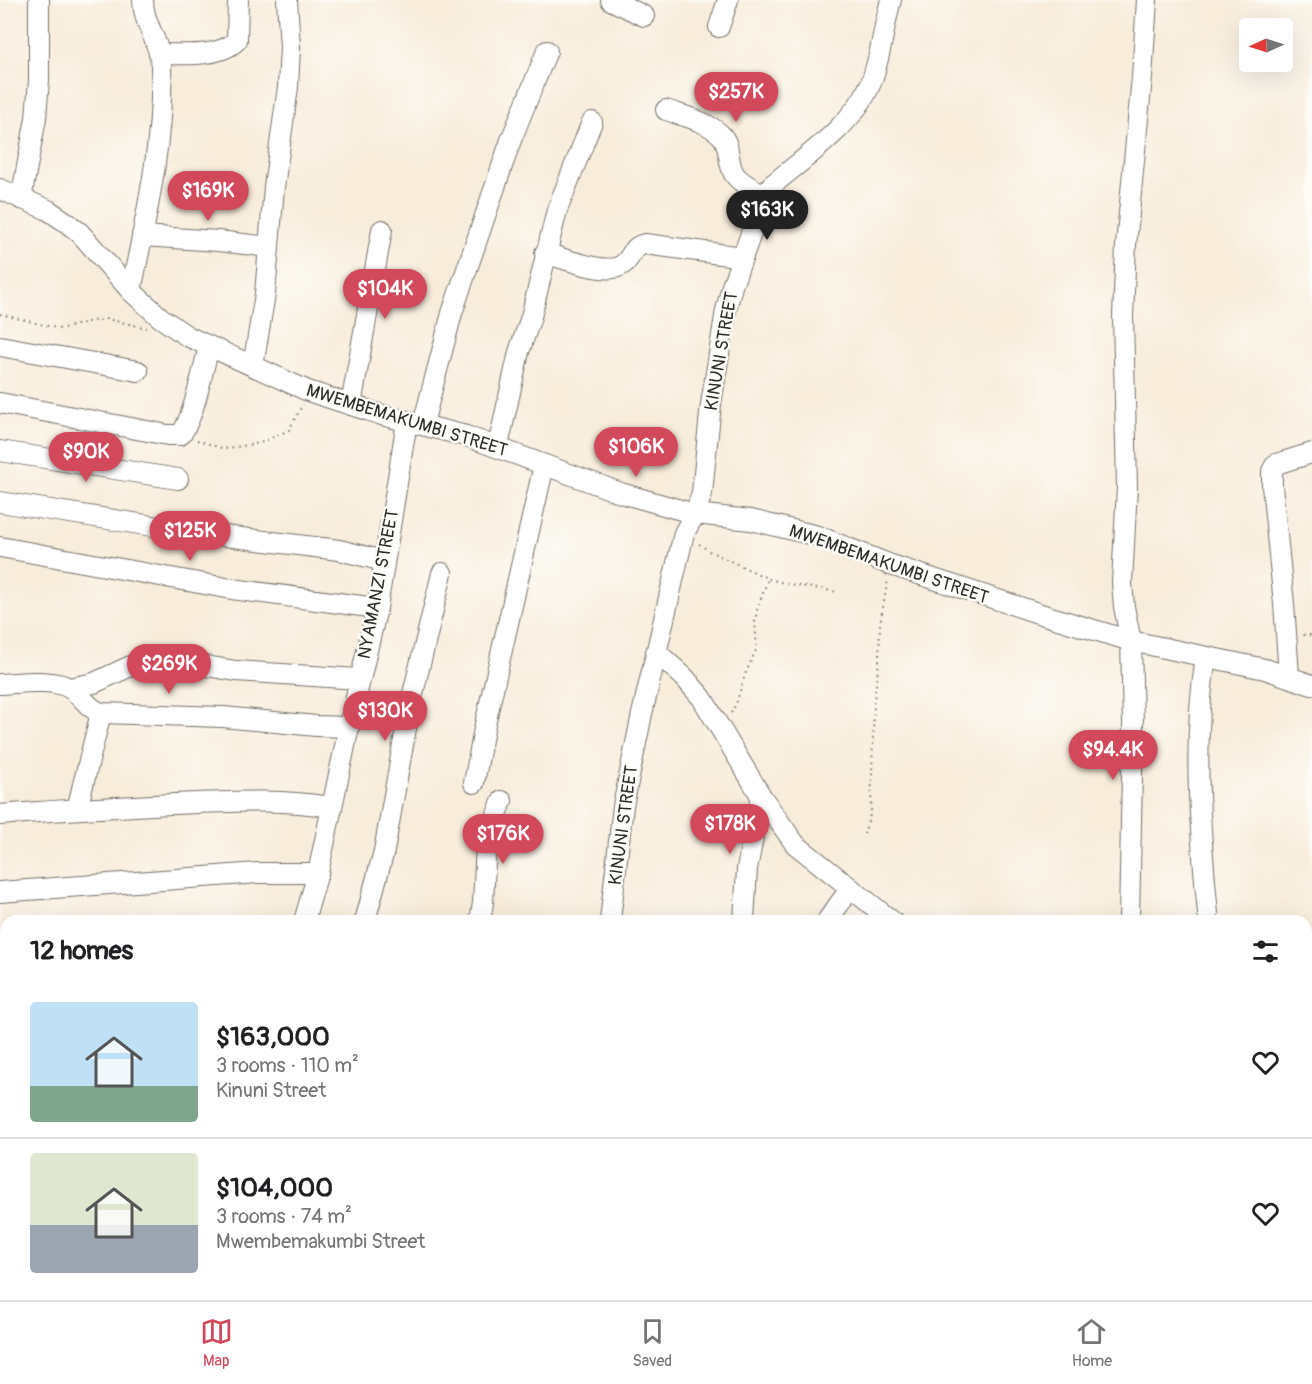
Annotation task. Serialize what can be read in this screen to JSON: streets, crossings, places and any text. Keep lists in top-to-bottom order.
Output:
{
  "streets": {
    "street": ["KINUNI STREET", "MWEMBEMAKUMBI STREET", "NYAMANZI STREET"]
  },
  "crossings": [
    ["KINUNI STREET", "MWEMBEMAKUMBI STREET"],
    ["MWEMBEMAKUMBI STREET", "NYAMANZI STREET"]
  ],
  "north": "left",
  "page": {
    "price": [
      "$257K",
      "$169K",
      "$163K",
      "$104K",
      "$106K",
      "$90K",
      "$125K",
      "$269K",
      "$130K",
      "$94.4K",
      "$178K",
      "$176K"
    ],
    "heading": "12 homes",
    "list": [
      {
        "name": "$163,000",
        "note": "3 rooms · 110 m² · Kinuni Street"
      },
      {
        "name": "$104,000",
        "note": "3 rooms · 74 m² · Mwembemakumbi Street"
      }
    ],
    "tabs": ["Map", "Saved", "Home"]
  }
}
